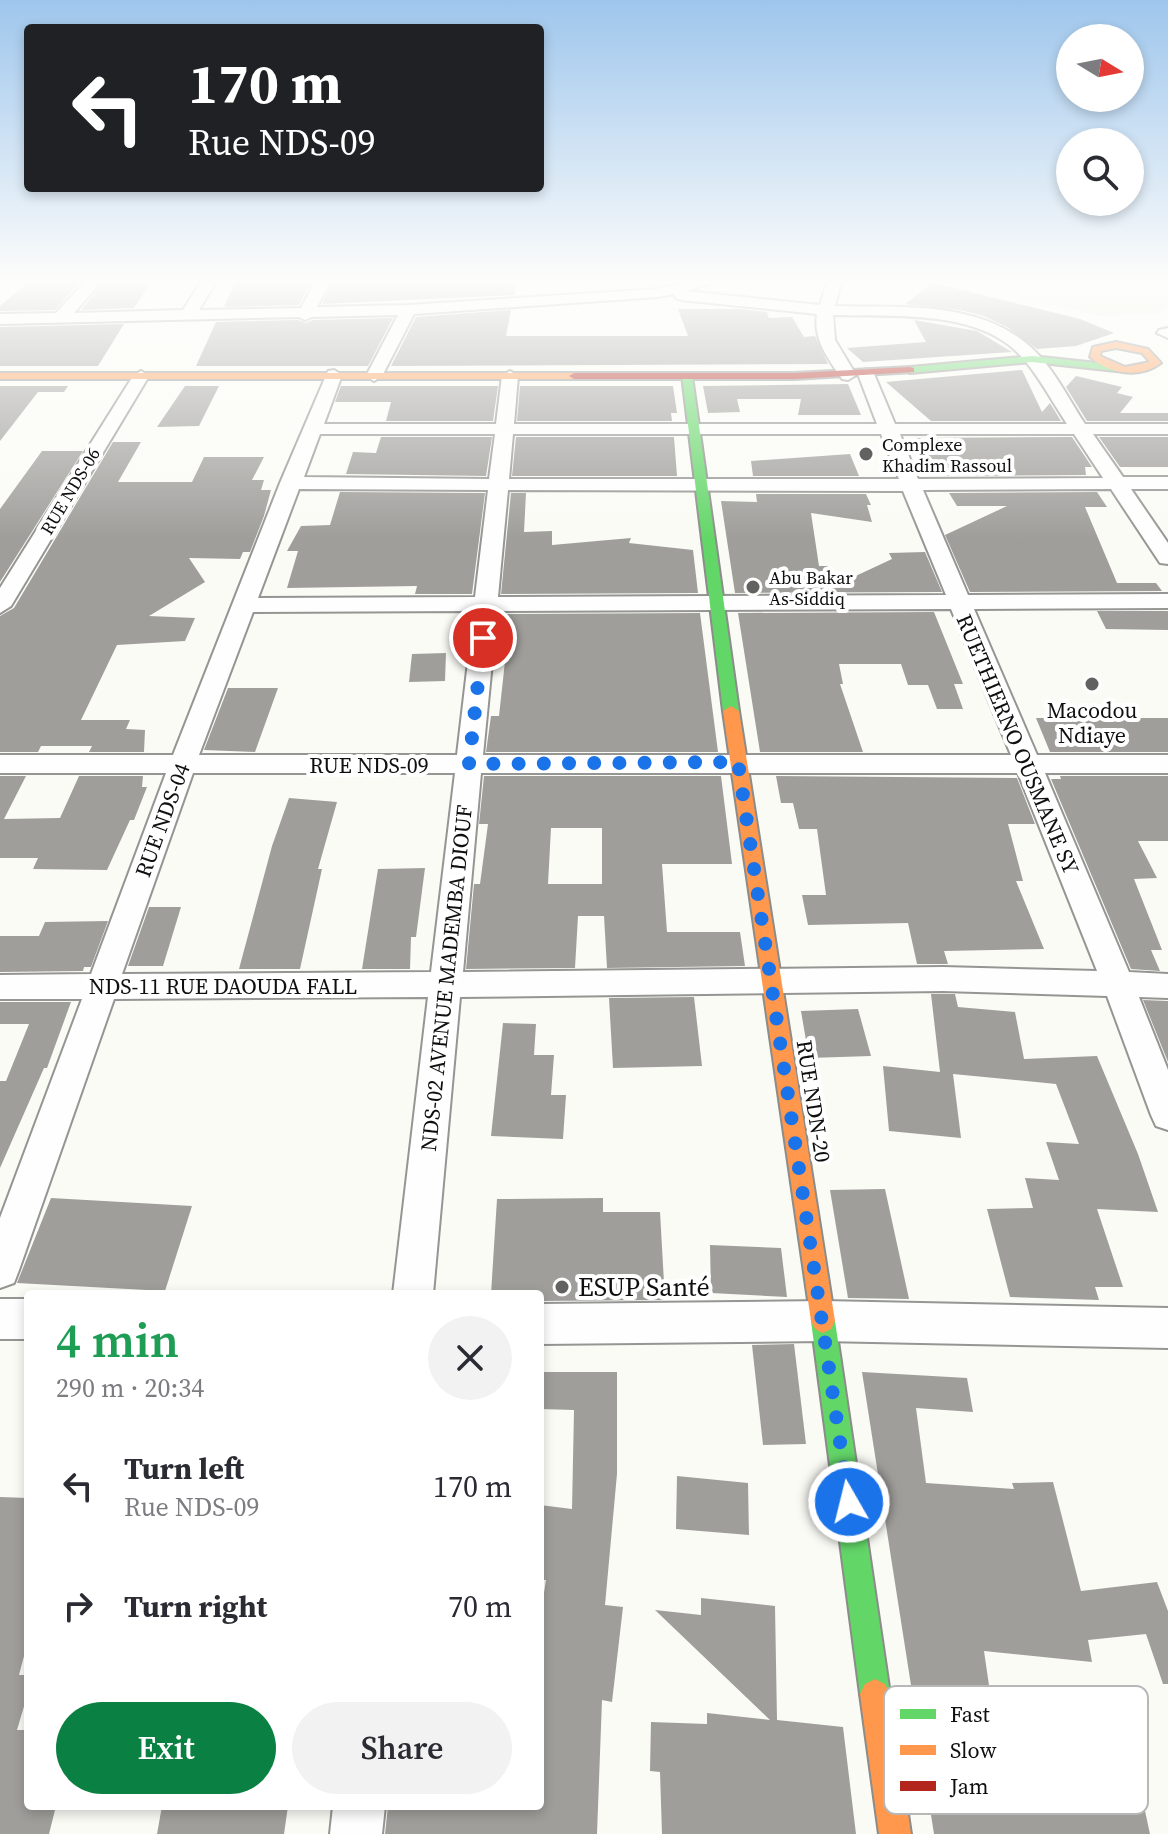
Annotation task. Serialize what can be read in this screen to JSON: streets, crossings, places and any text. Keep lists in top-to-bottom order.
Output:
{
  "streets": {
    "street": [
      "RUE NDS-06",
      "RUETHIERNO OUSMANE SY",
      "RUE NDS-09",
      "RUE NDS-04",
      "NDS-02 AVENUE MADEMBA DIOUF",
      "NDS-11 RUE DAOUDA FALL",
      "RUE NDN-20"
    ]
  },
  "crossings": [
    ["RUETHIERNO OUSMANE SY", "RUE NDS-09"],
    ["RUETHIERNO OUSMANE SY", "NDS-11 RUE DAOUDA FALL"],
    ["RUE NDS-09", "RUE NDS-04"],
    ["RUE NDS-09", "NDS-02 AVENUE MADEMBA DIOUF"],
    ["RUE NDS-09", "RUE NDN-20"],
    ["RUE NDS-04", "NDS-11 RUE DAOUDA FALL"],
    ["NDS-02 AVENUE MADEMBA DIOUF", "NDS-11 RUE DAOUDA FALL"],
    ["NDS-11 RUE DAOUDA FALL", "RUE NDN-20"]
  ],
  "places": [
    "Complexe Khadim Rassoul",
    "Abu Bakar As-Siddiq",
    "Macodou Ndiaye",
    "ESUP Santé"
  ],
  "legend": ["Fast", "Slow", "Jam"],
  "north": "right",
  "page": {
    "turn": ["170 m", "Rue NDS-09"],
    "heading": ["4 min", "290 m · 20:34"],
    "list": [
      {
        "name": "Turn left",
        "note": "Rue NDS-09",
        "value": "170 m"
      },
      {
        "name": "Turn right",
        "value": "70 m"
      }
    ],
    "buttons": ["Exit", "Share"]
  }
}
